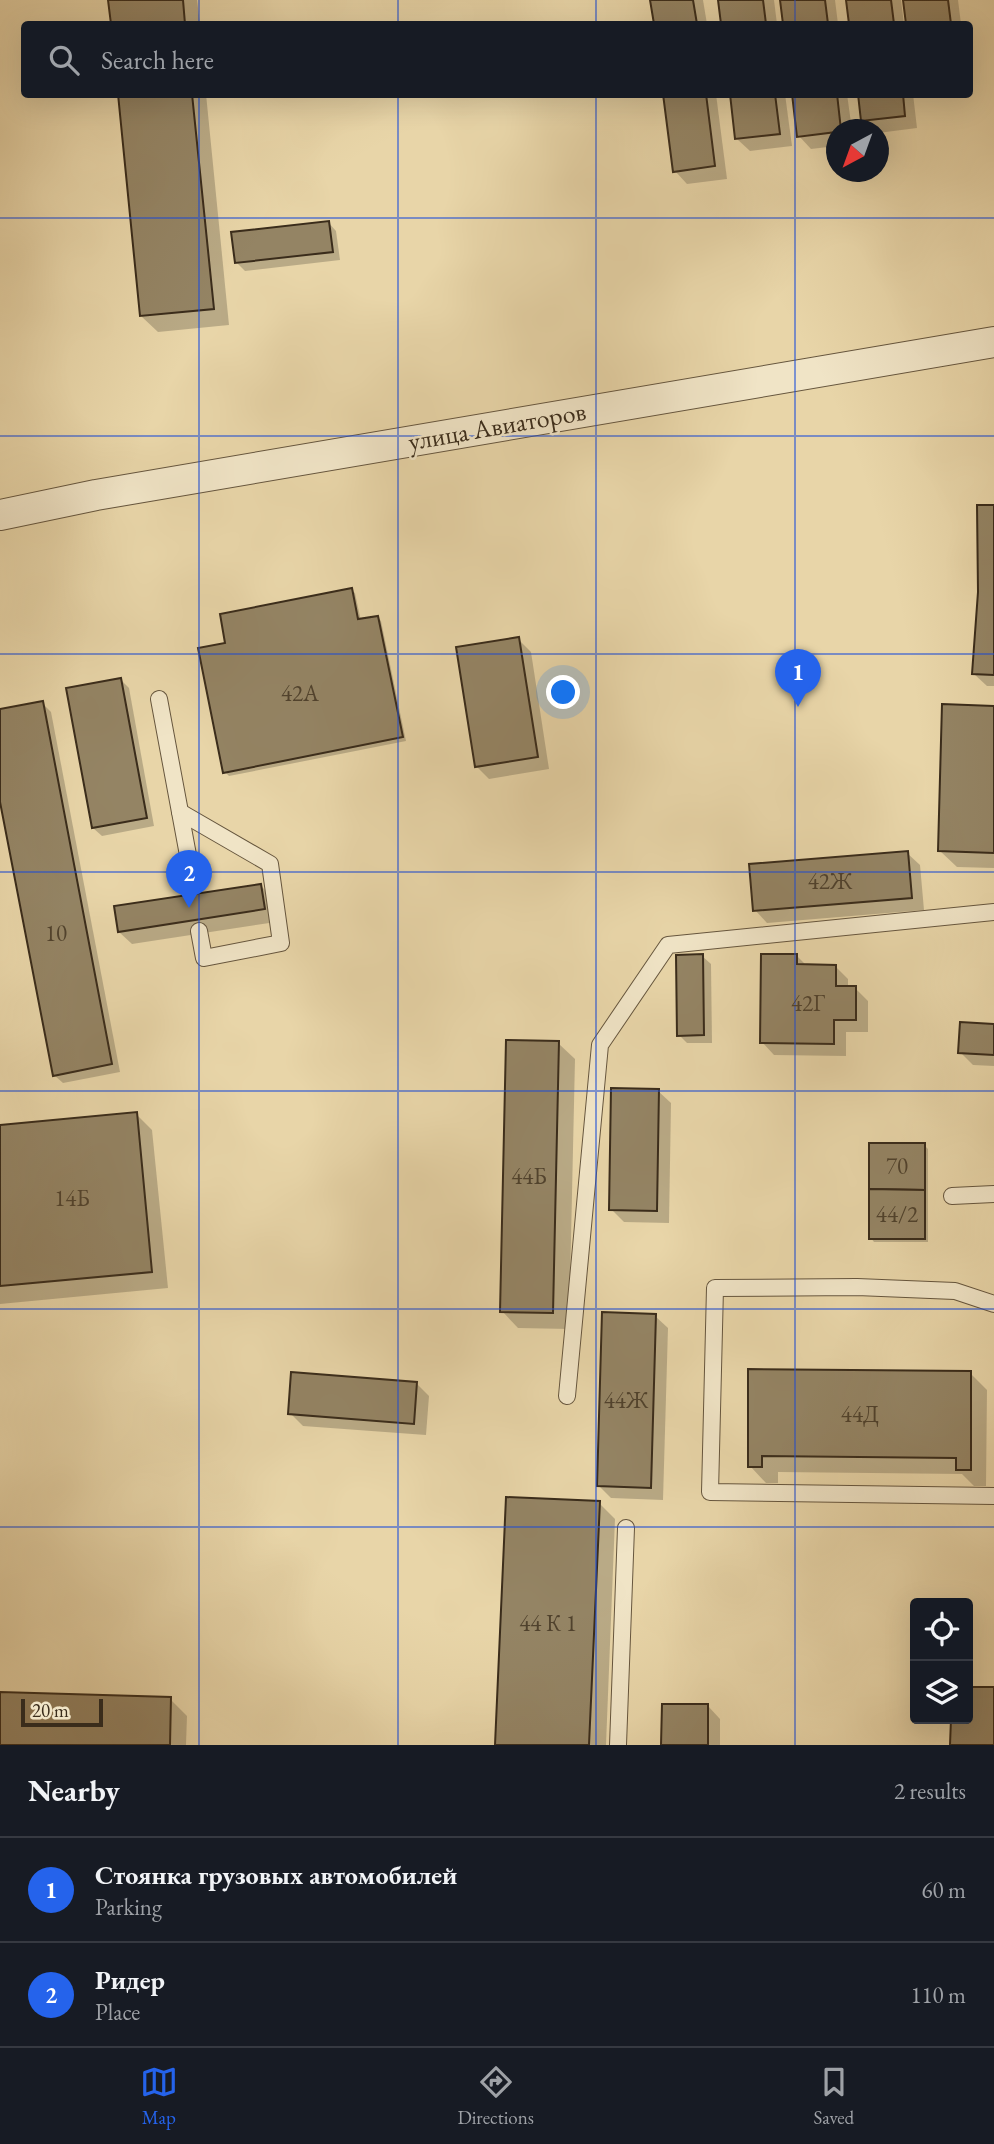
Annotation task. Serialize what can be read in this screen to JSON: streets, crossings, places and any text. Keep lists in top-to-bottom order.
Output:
{
  "streets": {
    "street": ["улица Авиаторов"]
  },
  "house_numbers": [
    "42А",
    "42Ж",
    "10",
    "42Г",
    "70",
    "44Б",
    "14Б",
    "44/2",
    "44Ж",
    "44Д",
    "44 К 1"
  ],
  "scale_bar": "20 m",
  "north": "bottom left",
  "page": {
    "search": "Search here",
    "pins": ["1", "2"],
    "scale": "20 m",
    "heading": ["Nearby", "2 results"],
    "list": [
      {
        "mark": "1",
        "name": "Стоянка грузовых автомобилей",
        "note": "Parking",
        "value": "60 m"
      },
      {
        "mark": "2",
        "name": "Ридер",
        "note": "Place",
        "value": "110 m"
      }
    ],
    "nav": ["Map", "Directions", "Saved"]
  }
}
